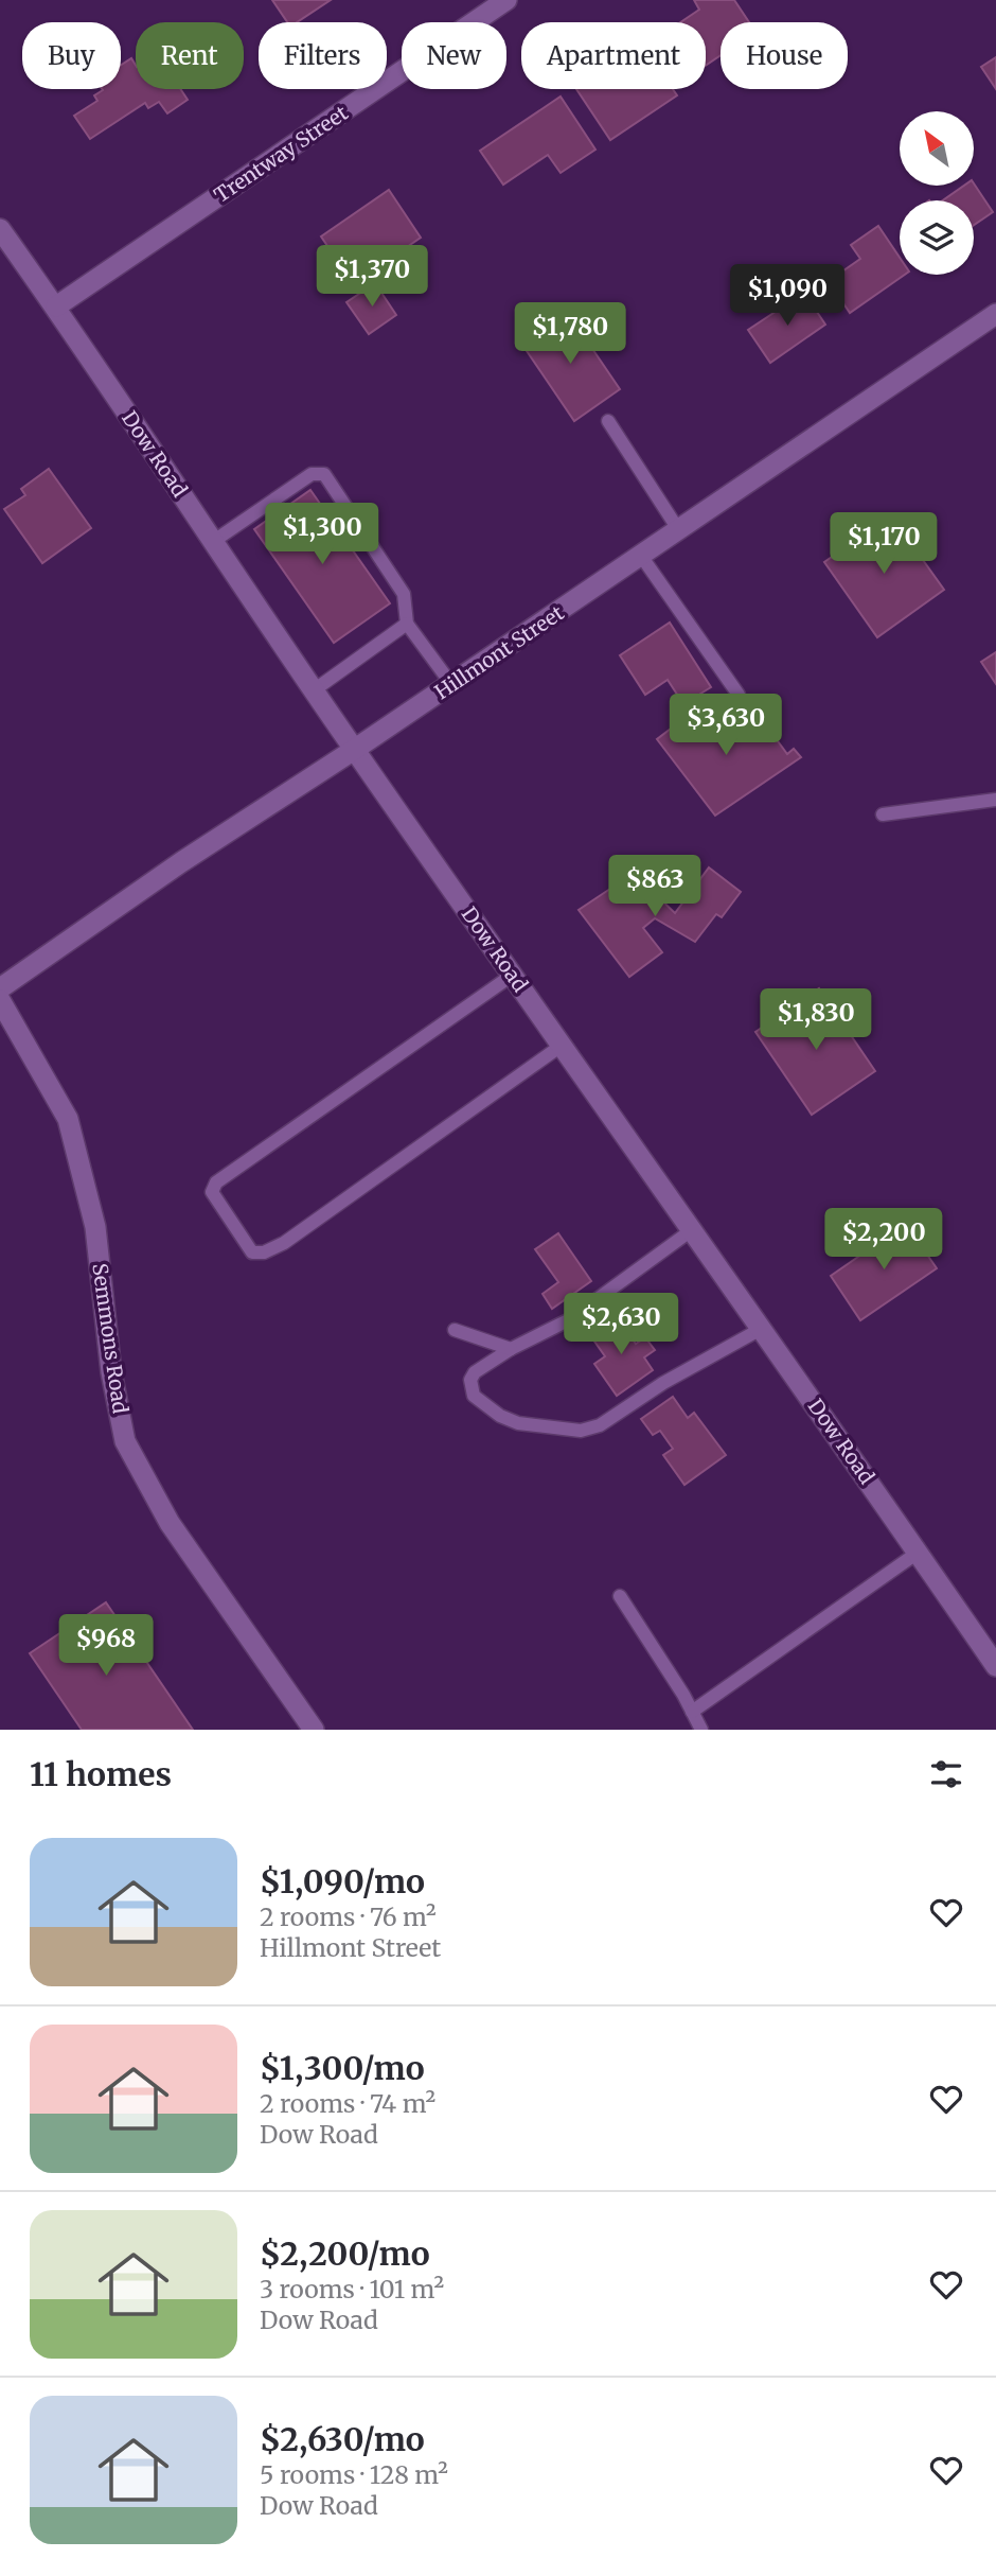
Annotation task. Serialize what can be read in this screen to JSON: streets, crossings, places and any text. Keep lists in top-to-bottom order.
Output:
{
  "streets": {
    "street": [
      "Trentway Street",
      "Dow Road",
      "Hillmont Street",
      "Semmons Road"
    ]
  },
  "crossings": [
    ["Trentway Street", "Dow Road"],
    ["Dow Road", "Hillmont Street"]
  ],
  "north": "top left",
  "page": {
    "chip": [
      "Buy",
      "Rent",
      "Filters",
      "New",
      "Apartment",
      "House"
    ],
    "price": [
      "$1,370",
      "$1,090",
      "$1,780",
      "$1,300",
      "$1,170",
      "$3,630",
      "$863",
      "$1,830",
      "$2,200",
      "$2,630",
      "$968"
    ],
    "heading": "11 homes",
    "list": [
      {
        "name": "$1,090/mo",
        "note": "2 rooms · 76 m² · Hillmont Street"
      },
      {
        "name": "$1,300/mo",
        "note": "2 rooms · 74 m² · Dow Road"
      },
      {
        "name": "$2,200/mo",
        "note": "3 rooms · 101 m² · Dow Road"
      },
      {
        "name": "$2,630/mo",
        "note": "5 rooms · 128 m² · Dow Road"
      }
    ]
  }
}
